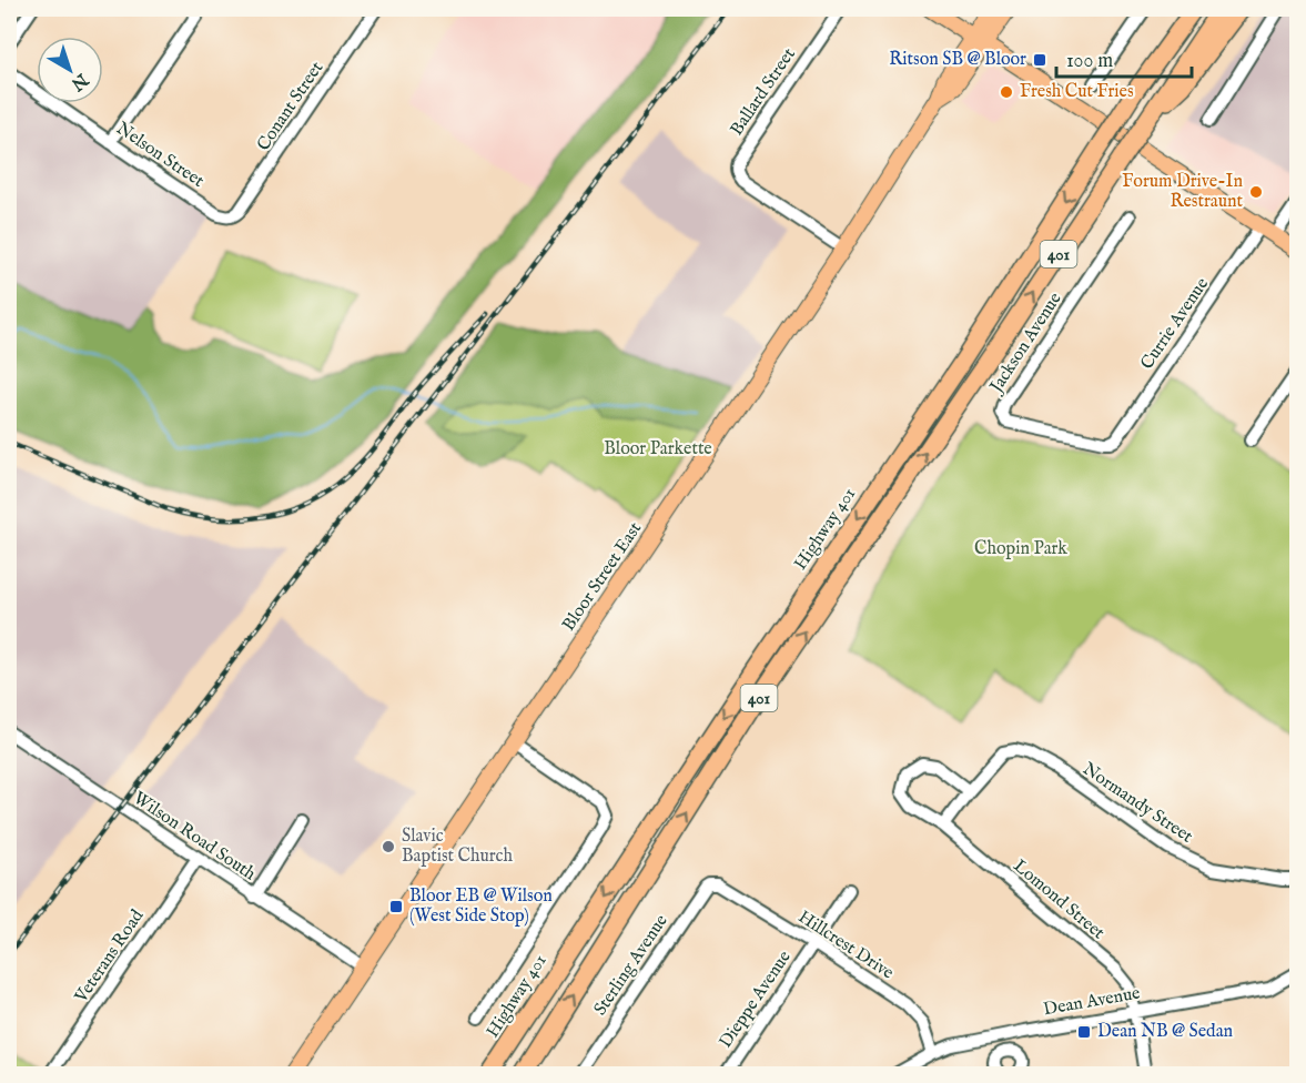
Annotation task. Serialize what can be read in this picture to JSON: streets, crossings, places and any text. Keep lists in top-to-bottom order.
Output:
{
  "streets": {
    "highway": ["401", "Highway 401"],
    "main road": ["Bloor Street East"],
    "street": [
      "Ballard Street",
      "Conant Street",
      "Nelson Street",
      "Currie Avenue",
      "Jackson Avenue",
      "Normandy Street",
      "Wilson Road South",
      "Lomond Street",
      "Hillcrest Drive",
      "Veterans Road",
      "Sterling Avenue",
      "Dieppe Avenue",
      "Dean Avenue"
    ]
  },
  "crossings": [
    ["Ballard Street", "Bloor Street East"],
    ["Conant Street", "Nelson Street"],
    ["Currie Avenue", "Jackson Avenue"],
    ["Bloor Street East", "Wilson Road South"],
    ["Normandy Street", "Lomond Street"],
    ["Wilson Road South", "Veterans Road"],
    ["Lomond Street", "Dean Avenue"],
    ["Hillcrest Drive", "Sterling Avenue"],
    ["Hillcrest Drive", "Dieppe Avenue"],
    ["Hillcrest Drive", "Dean Avenue"]
  ],
  "parks": ["Bloor Parkette", "Chopin Park"],
  "places": {
    "transit": ["Ritson SB @ Bloor", "Bloor EB @ Wilson (West Side Stop)", "Dean NB @ Sedan"],
    "other": ["Fresh Cut Fries", "Forum Drive-In Restraunt", "Slavic Baptist Church"]
  },
  "scale_bar": "100 m",
  "north": "bottom right"
}
